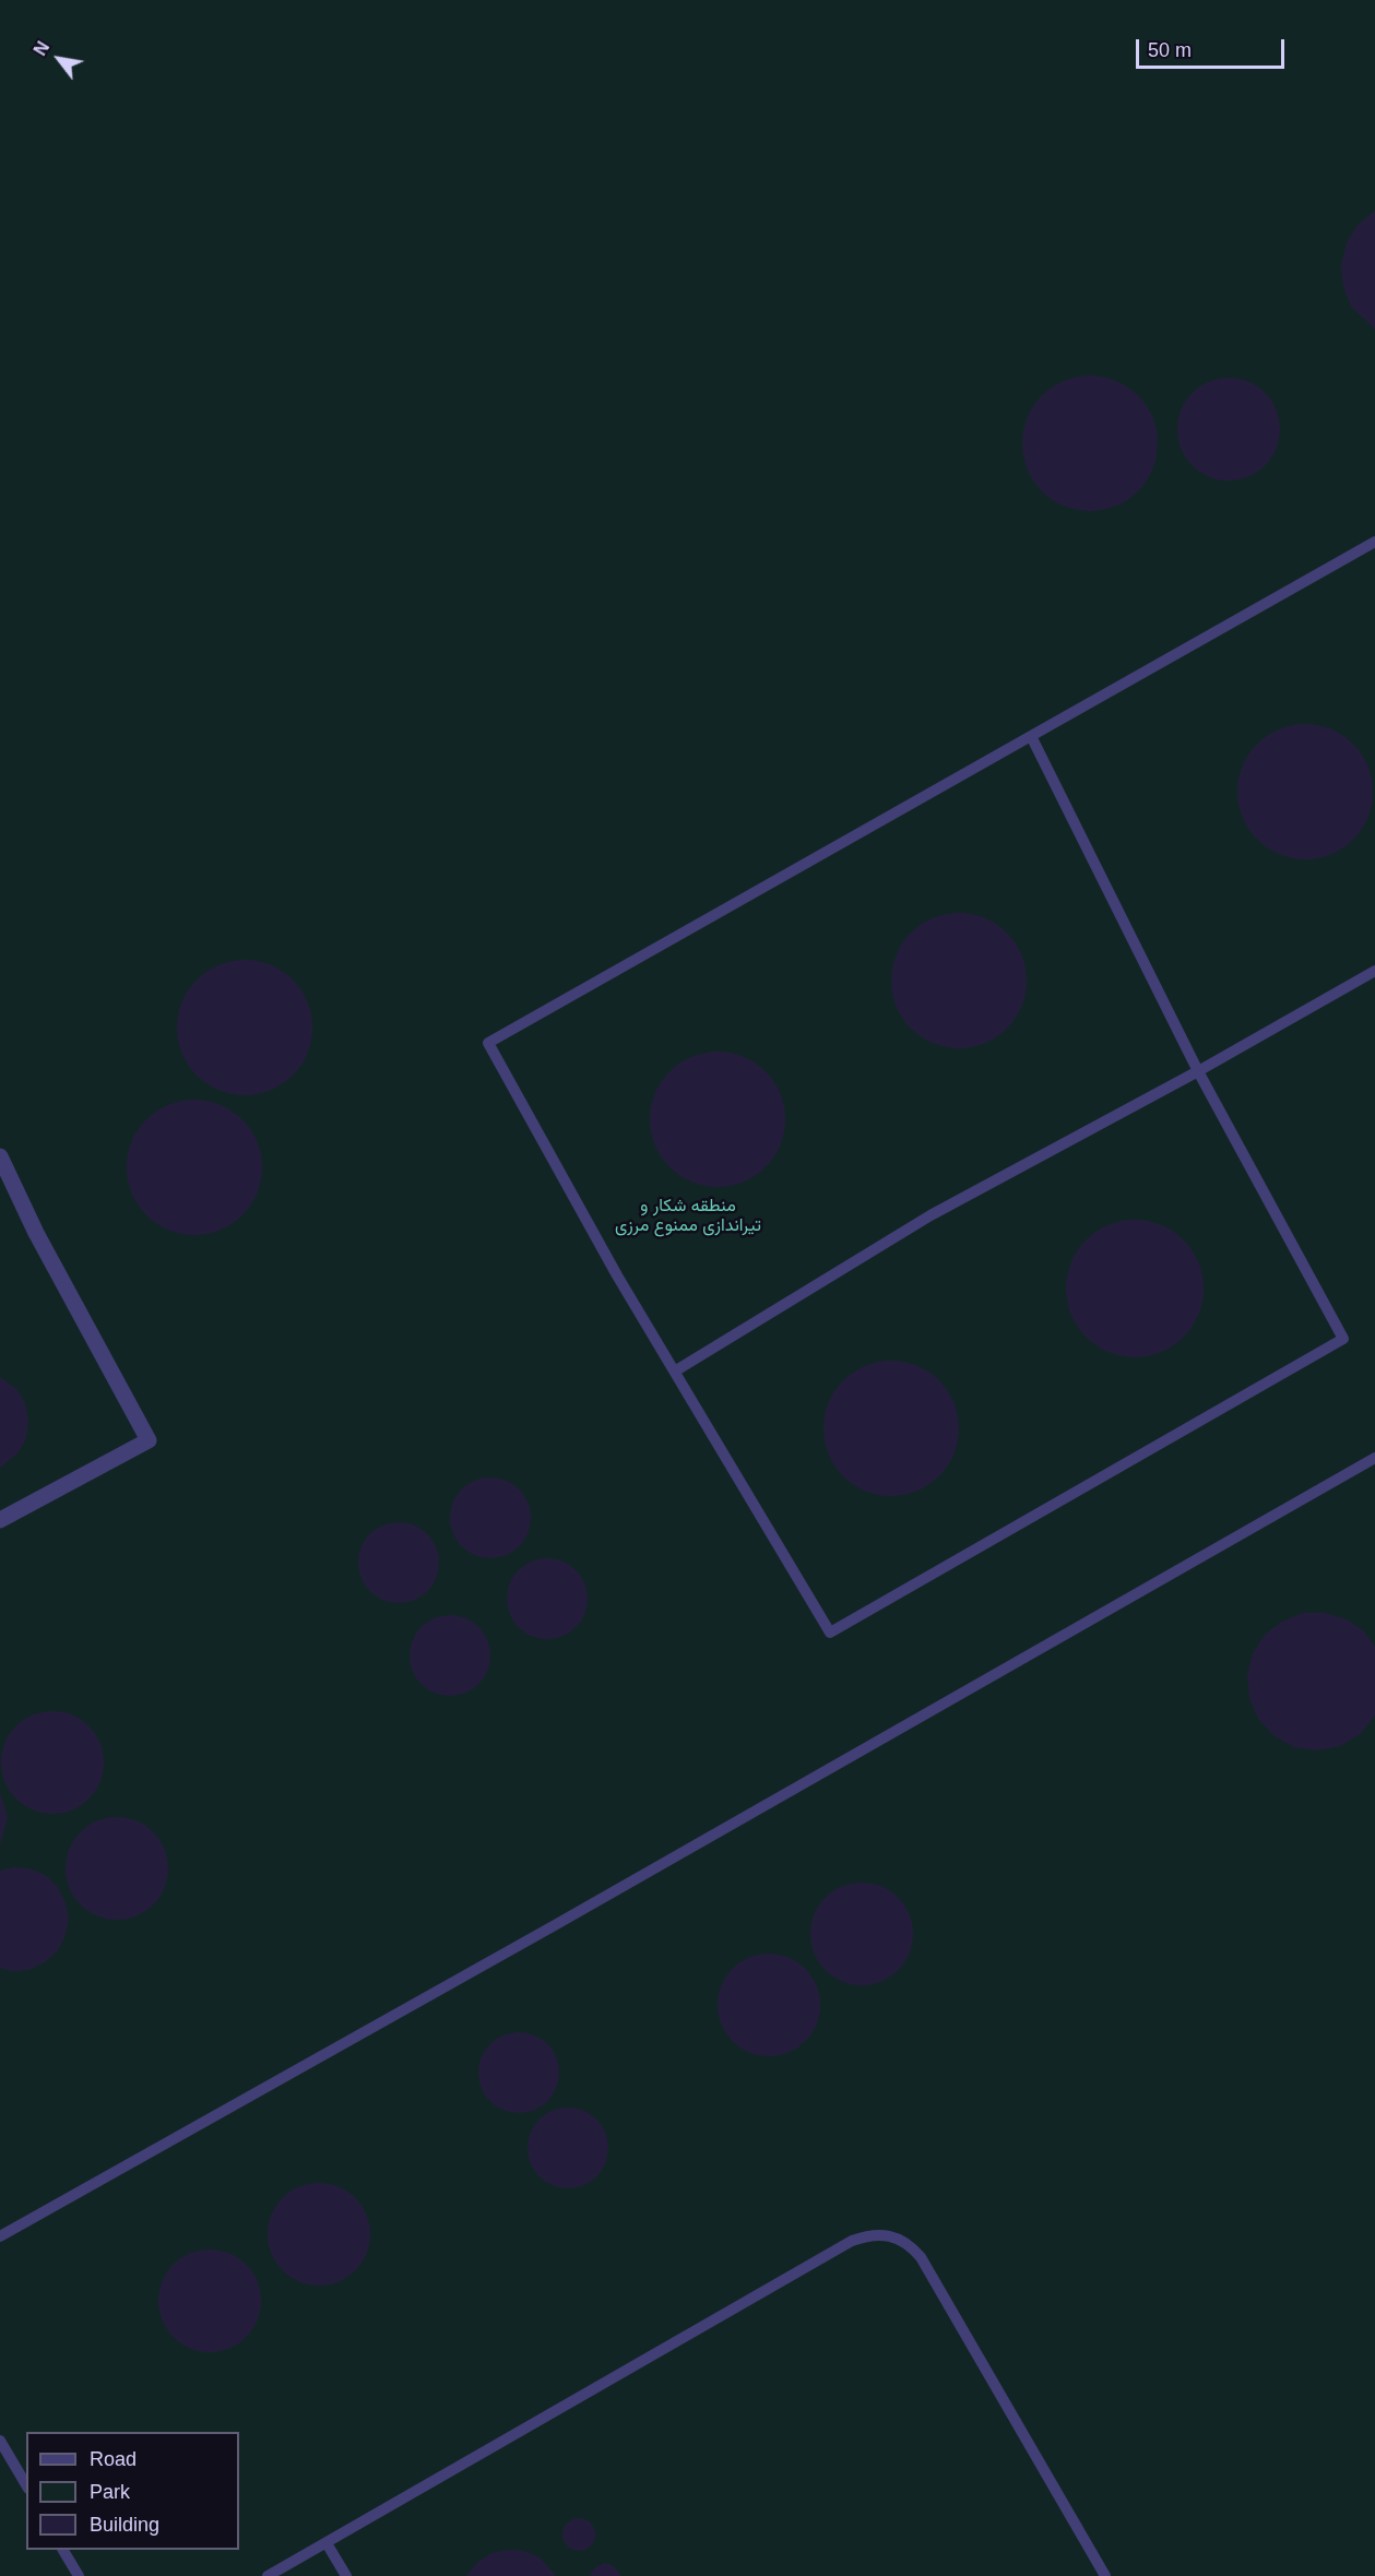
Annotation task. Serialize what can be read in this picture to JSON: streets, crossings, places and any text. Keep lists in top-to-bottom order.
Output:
{
  "parks": ["منطقه شکار و تیراندازی ممنوع مرزی"],
  "legend": ["Road", "Park", "Building"],
  "scale_bar": "50 m",
  "north": "top left"
}
